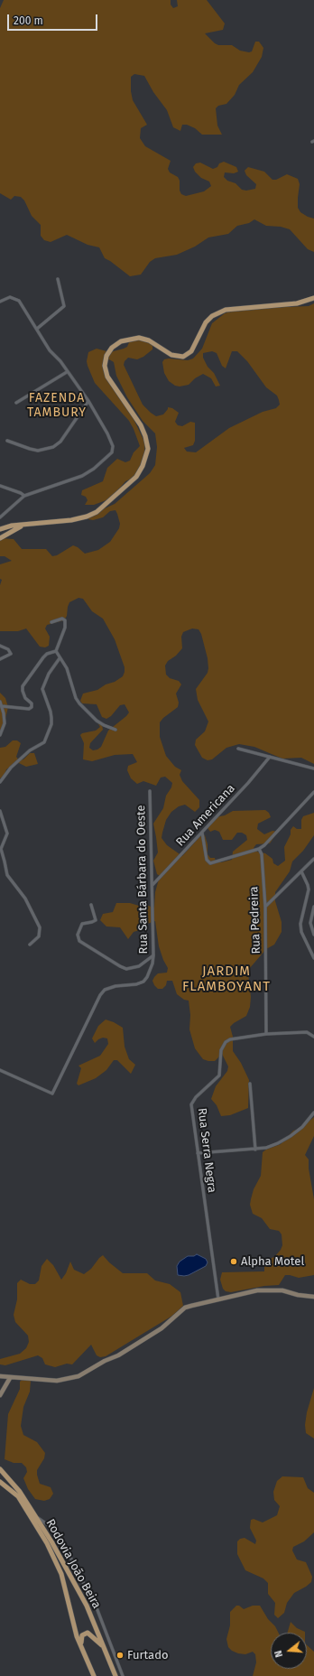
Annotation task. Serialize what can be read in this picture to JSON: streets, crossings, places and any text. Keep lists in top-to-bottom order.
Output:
{
  "streets": {
    "main road": ["Rodovia João Beira"],
    "street": [
      "Rua Americana",
      "Rua Santa Bárbara do Oeste",
      "Rua Pedreira",
      "Rua Serra Negra"
    ]
  },
  "crossings": [
    ["Rua Americana", "Rua Santa Bárbara do Oeste"],
    ["Rua Pedreira", "Rua Serra Negra"]
  ],
  "districts": ["FAZENDA TAMBURY", "JARDIM FLAMBOYANT"],
  "places": ["Alpha Motel", "Furtado"],
  "scale_bar": "200 m",
  "north": "left"
}
